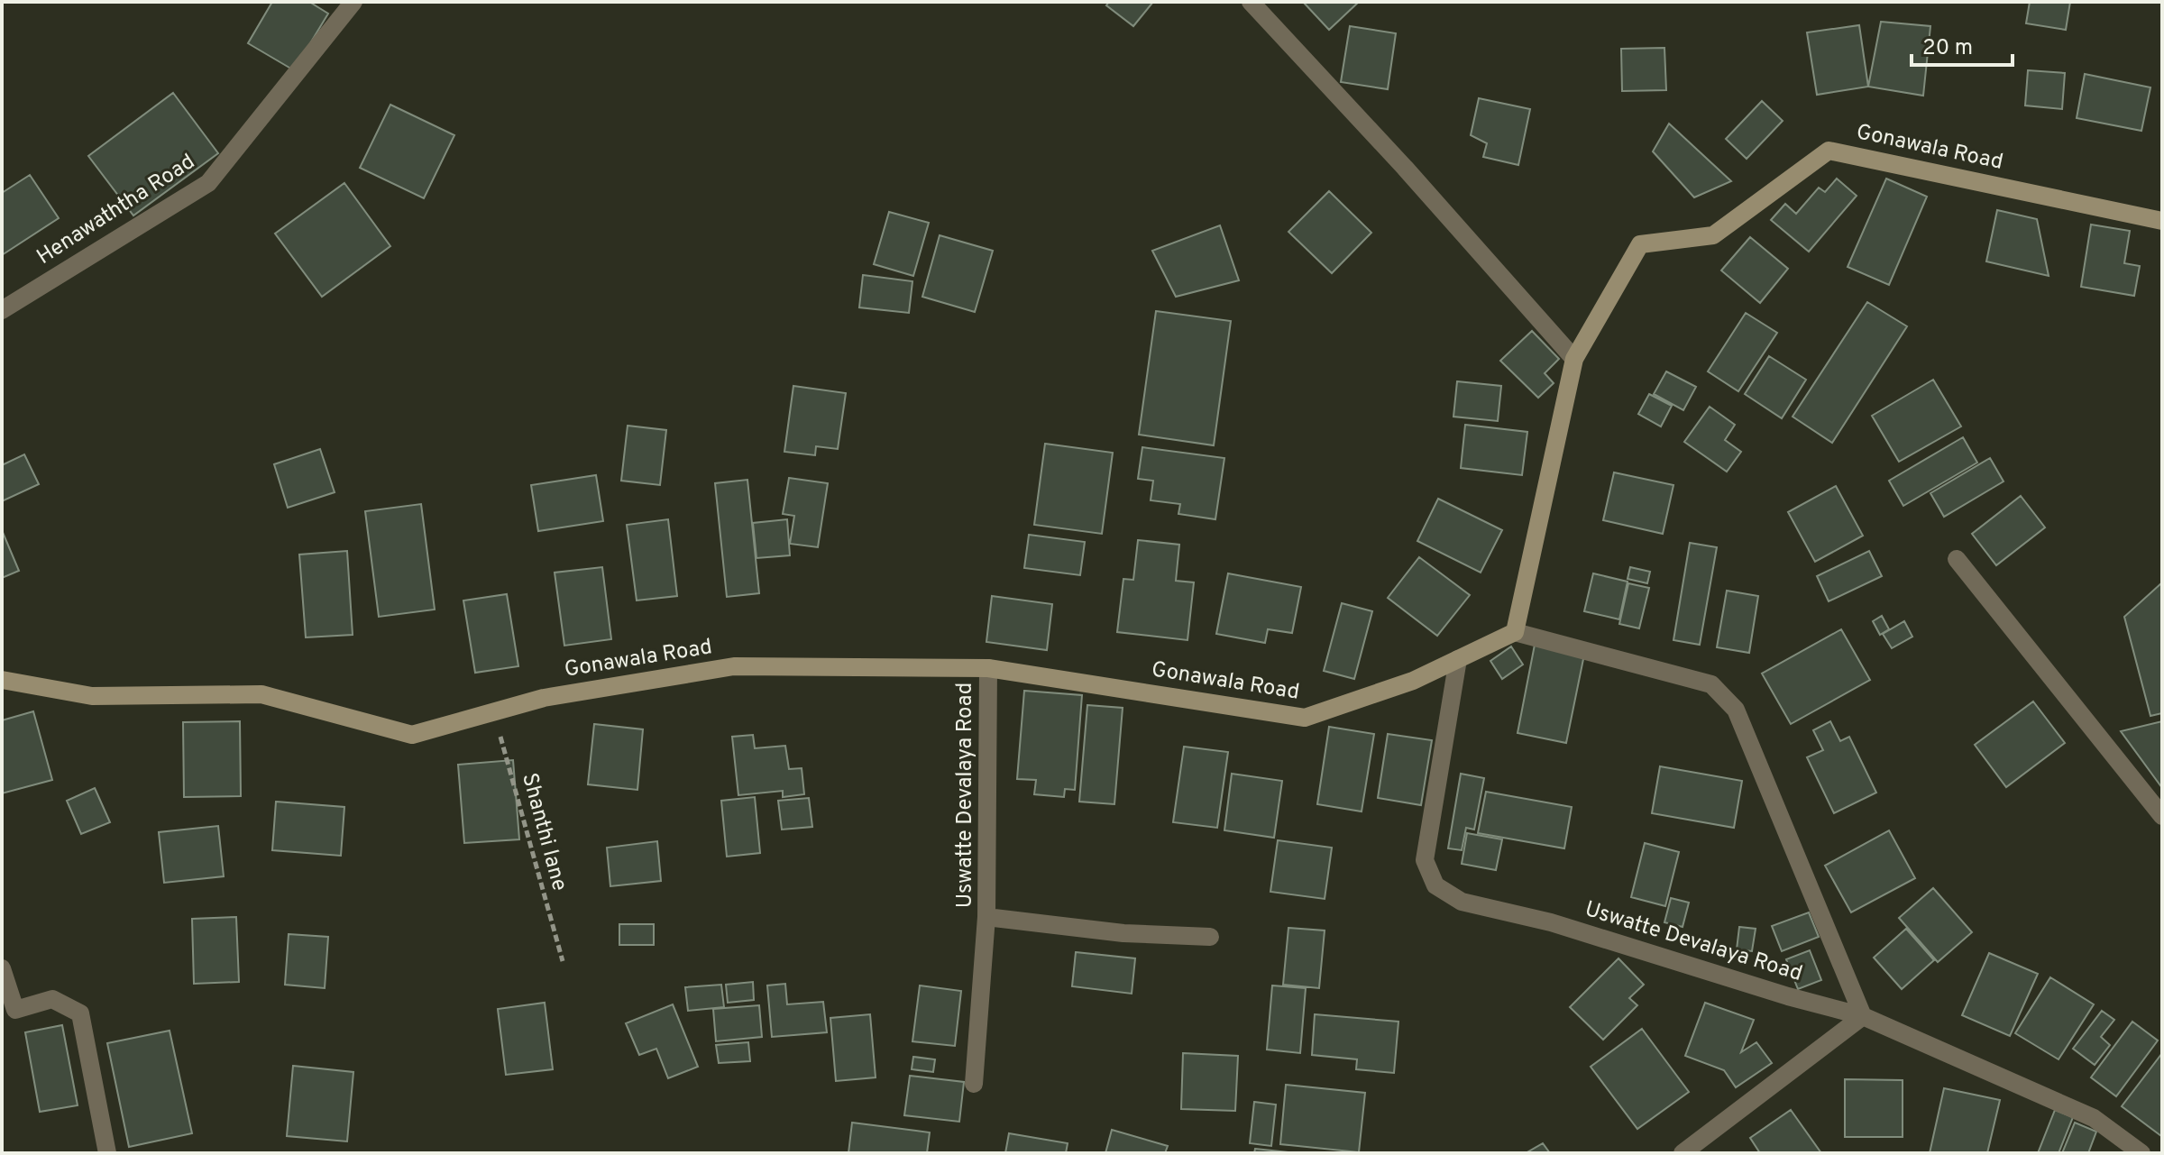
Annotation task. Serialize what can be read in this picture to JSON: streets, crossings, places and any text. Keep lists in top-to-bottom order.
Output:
{
  "streets": {
    "street": ["Gonawala Road", "Henawaththa Road", "Uswatte Devalaya Road"],
    "path": ["Shanthi lane"]
  },
  "crossings": [
    ["Gonawala Road", "Uswatte Devalaya Road"],
    ["Gonawala Road", "Shanthi lane"]
  ],
  "scale_bar": "20 m"
}
